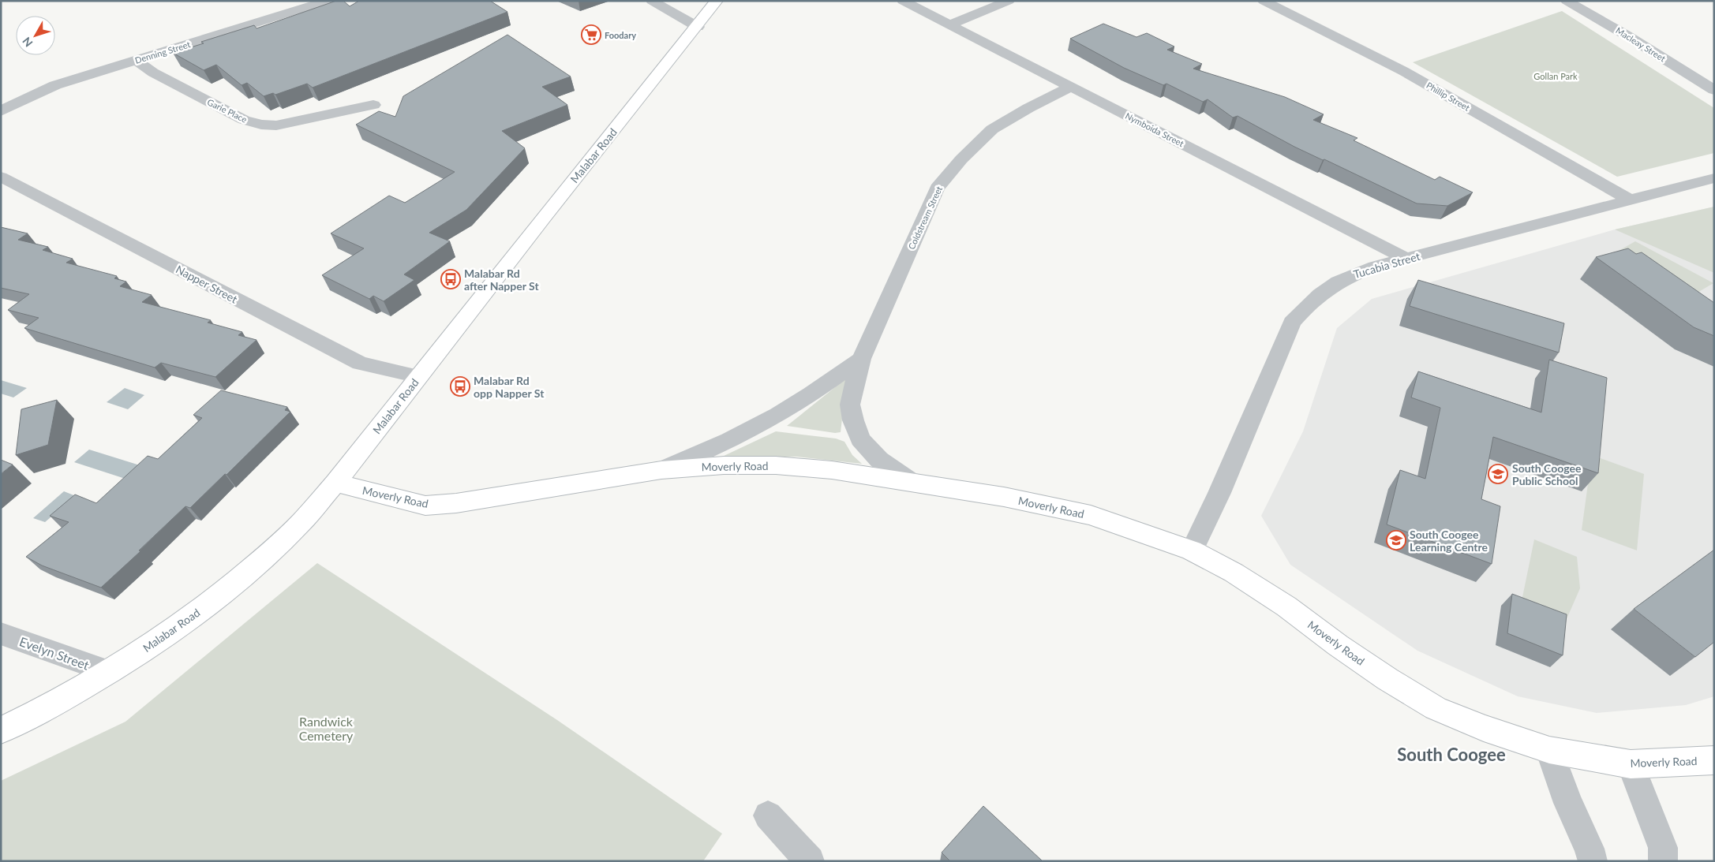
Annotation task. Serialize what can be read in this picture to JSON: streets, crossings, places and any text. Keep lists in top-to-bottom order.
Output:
{
  "streets": {
    "main road": ["Malabar Road", "Moverly Road"],
    "street": [
      "Macleay Street",
      "Denning Street",
      "Phillip Street",
      "Garie Place",
      "Nymboida Street",
      "Coldstream Street",
      "Tucabia Street",
      "Napper Street",
      "Evelyn Street"
    ]
  },
  "crossings": [
    ["Denning Street", "Garie Place"],
    ["Phillip Street", "Tucabia Street"],
    ["Nymboida Street", "Coldstream Street"],
    ["Nymboida Street", "Tucabia Street"],
    ["Malabar Road", "Napper Street"],
    ["Malabar Road", "Moverly Road"],
    ["Malabar Road", "Evelyn Street"],
    ["Coldstream Street", "Moverly Road"],
    ["Tucabia Street", "Moverly Road"]
  ],
  "districts": ["South Coogee"],
  "parks": ["Gollan Park", "Randwick Cemetery"],
  "places": {
    "supermarket": ["Foodary"],
    "bus stop": ["Malabar Rd after Napper St", "Malabar Rd opp Napper St"],
    "school or university": ["South Coogee Public School", "South Coogee Learning Centre"]
  },
  "north": "bottom left"
}
